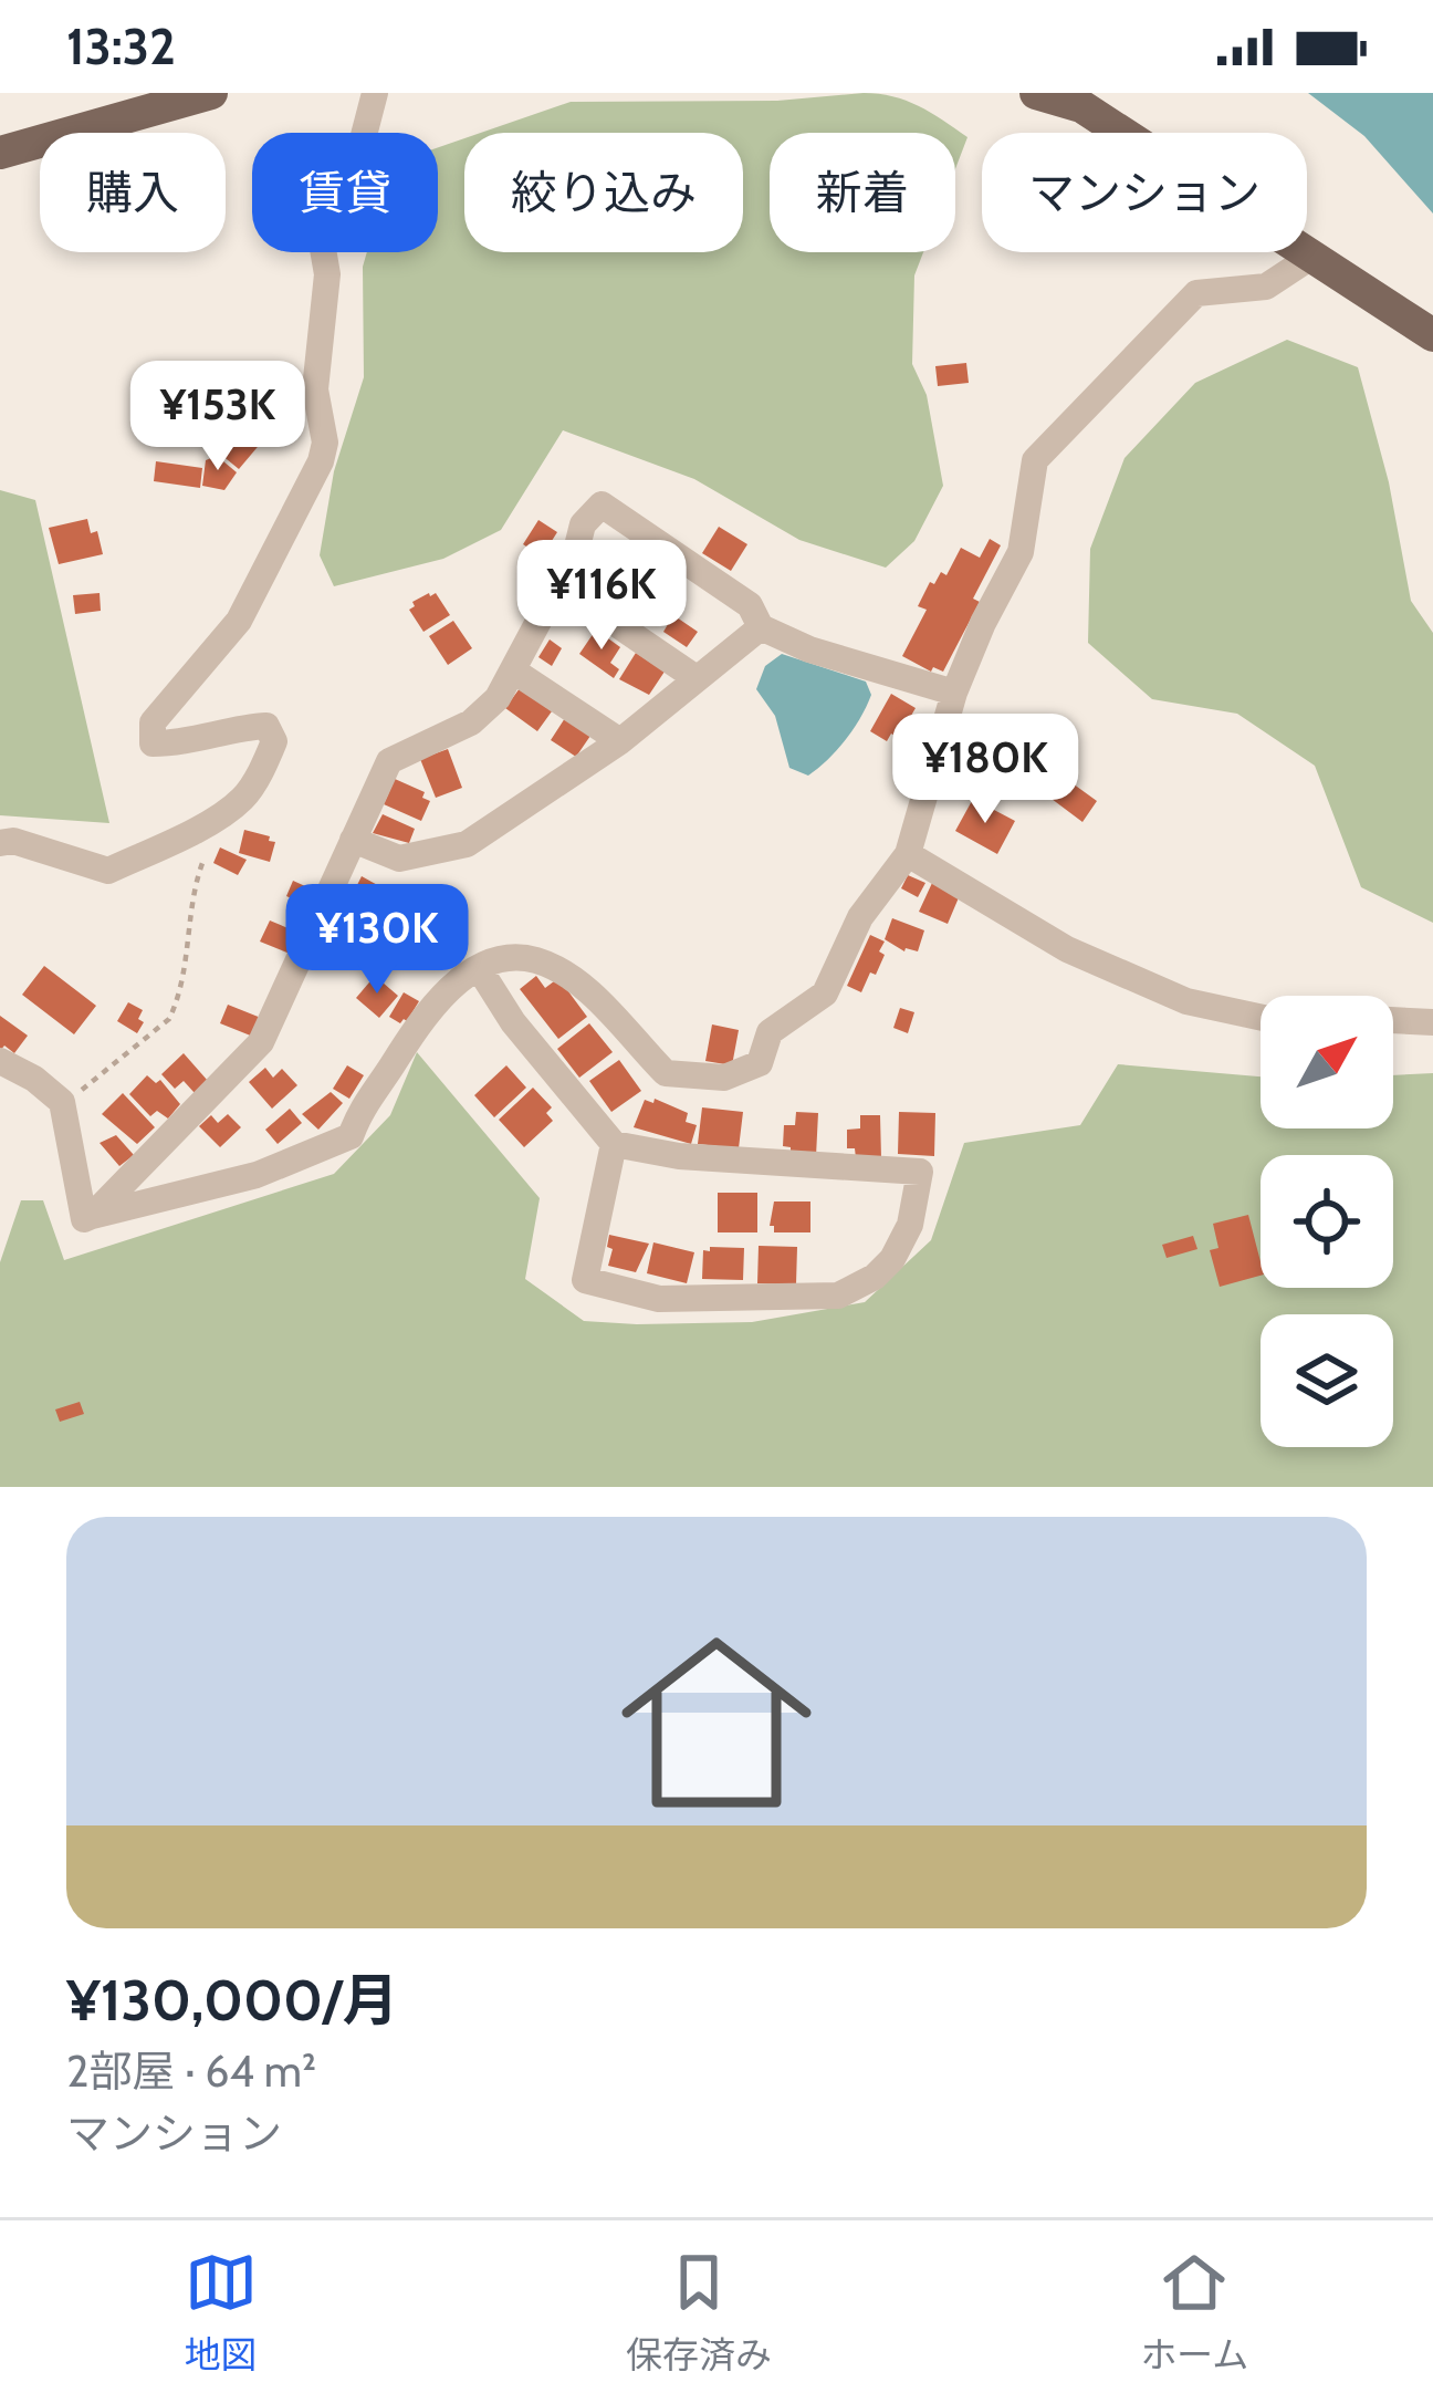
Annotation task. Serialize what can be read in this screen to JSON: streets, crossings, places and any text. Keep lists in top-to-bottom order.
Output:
{
  "north": "top right",
  "page": {
    "status": "13:32",
    "chip": [
      "購入",
      "賃貸",
      "絞り込み",
      "新着",
      "マンション"
    ],
    "price": [
      "¥153K",
      "¥116K",
      "¥180K",
      "¥130K"
    ],
    "list": [
      {
        "name": "¥130,000/月",
        "note": "2部屋 · 64 m² · マンション"
      }
    ],
    "tabs": ["地図", "保存済み", "ホーム"]
  }
}
